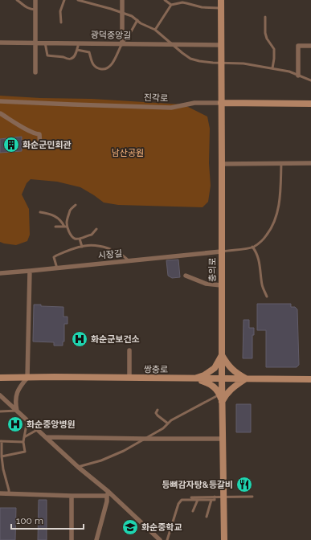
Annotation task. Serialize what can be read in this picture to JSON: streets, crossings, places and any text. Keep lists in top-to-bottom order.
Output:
{
  "streets": {
    "street": [
      "광덕중앙길",
      "진각로",
      "시장길",
      "충의로",
      "쌍충로"
    ]
  },
  "crossings": [
    ["광덕중앙길", "충의로"],
    ["진각로", "충의로"],
    ["시장길", "충의로"],
    ["충의로", "쌍충로"]
  ],
  "parks": ["남산공원"],
  "places": {
    "building": ["화순군민회관"],
    "hospital": ["화순군보건소", "화순중앙병원"],
    "restaurant": ["등뼈감자탕&등갈비"],
    "school or university": ["화순중학교"]
  },
  "scale_bar": "100 m"
}
